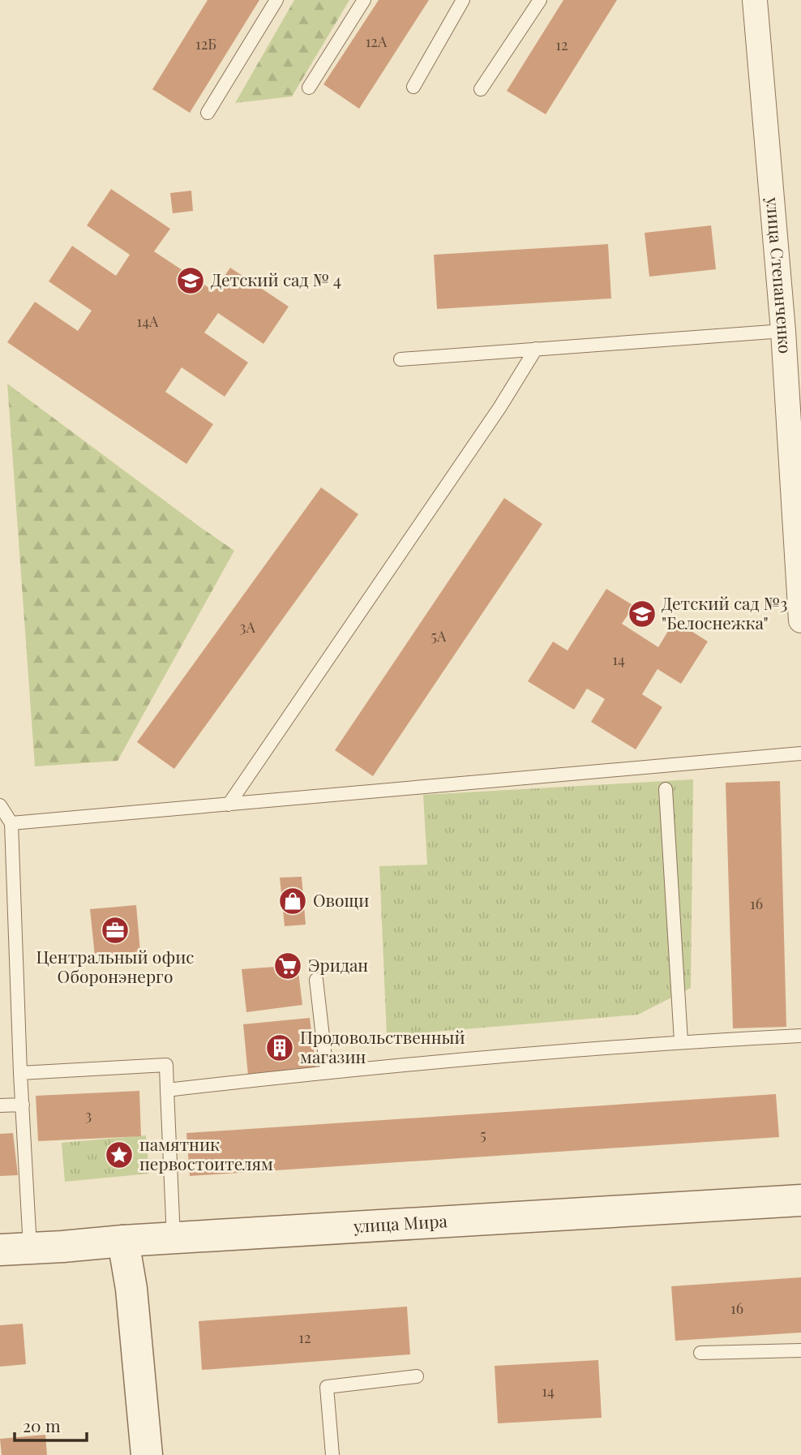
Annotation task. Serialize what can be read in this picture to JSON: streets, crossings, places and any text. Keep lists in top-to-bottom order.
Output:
{
  "streets": {
    "street": ["улица Степанченко", "улица Мира"]
  },
  "places": {
    "school or university": ["Детский сад № 4", "Детский сад №3 \"Белоснежка\""],
    "shop": ["Овощи"],
    "office": ["Центральный офис Оборонэнерго"],
    "supermarket": ["Эридан"],
    "building": ["Продовольственный магазин"],
    "place": ["памятник первостоителям"]
  },
  "house_numbers": [
    "12А",
    "12Б",
    "12",
    "14А",
    "3А",
    "5А",
    "14",
    "16",
    "3",
    "5",
    "16",
    "12",
    "14"
  ],
  "scale_bar": "20 m"
}
